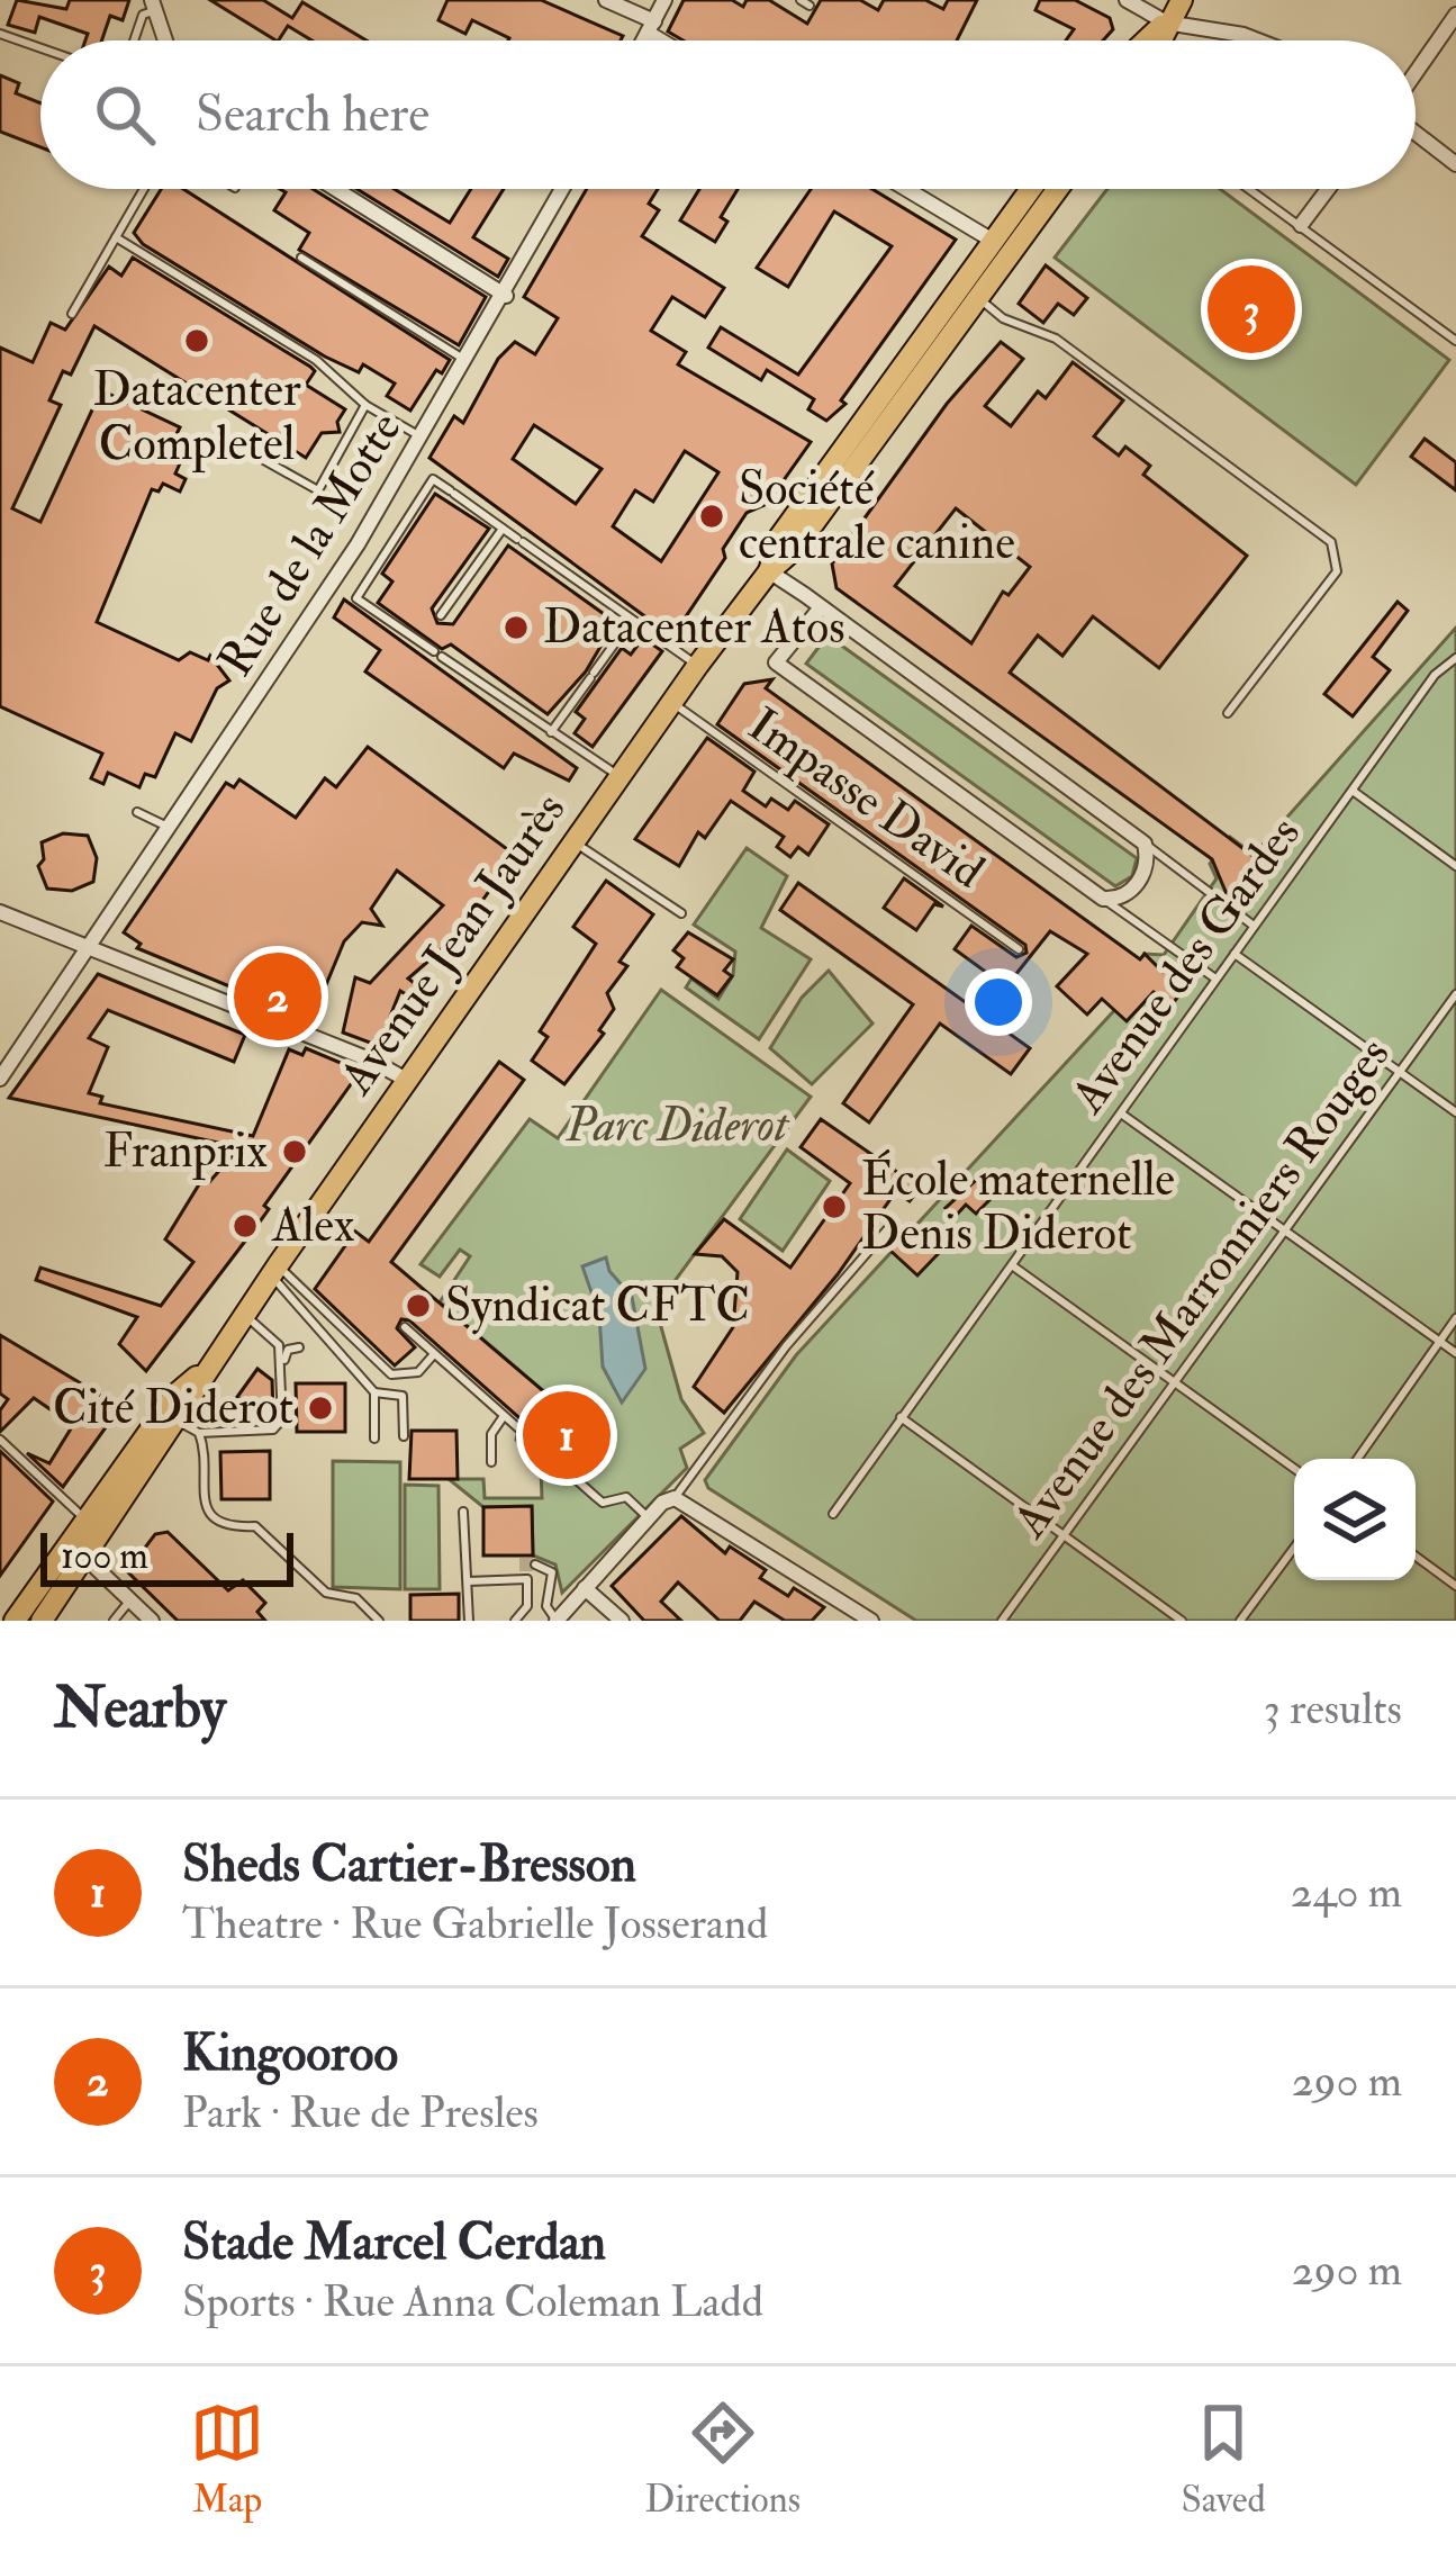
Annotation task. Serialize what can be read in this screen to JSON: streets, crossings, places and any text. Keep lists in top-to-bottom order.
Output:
{
  "streets": {
    "main road": ["Avenue Jean Jaurès"],
    "street": ["Rue de la Motte"],
    "lane": ["Impasse David", "Avenue des Gardes", "Avenue des Marronniers Rouges"]
  },
  "crossings": [
    ["Impasse David", "Avenue Jean Jaurès"]
  ],
  "parks": ["Parc Diderot"],
  "places": [
    "Datacenter Completel",
    "Société centrale canine",
    "Datacenter Atos",
    "Franprix",
    "École maternelle Denis Diderot",
    "Alex",
    "Syndicat CFTC",
    "Cité Diderot"
  ],
  "scale_bar": "100 m",
  "page": {
    "search": "Search here",
    "pins": ["3", "2", "1"],
    "scale": "100 m",
    "heading": ["Nearby", "3 results"],
    "list": [
      {
        "mark": "1",
        "name": "Sheds Cartier-Bresson",
        "note": "Theatre · Rue Gabrielle Josserand",
        "value": "240 m"
      },
      {
        "mark": "2",
        "name": "Kingooroo",
        "note": "Park · Rue de Presles",
        "value": "290 m"
      },
      {
        "mark": "3",
        "name": "Stade Marcel Cerdan",
        "note": "Sports · Rue Anna Coleman Ladd",
        "value": "290 m"
      }
    ],
    "nav": ["Map", "Directions", "Saved"]
  }
}
